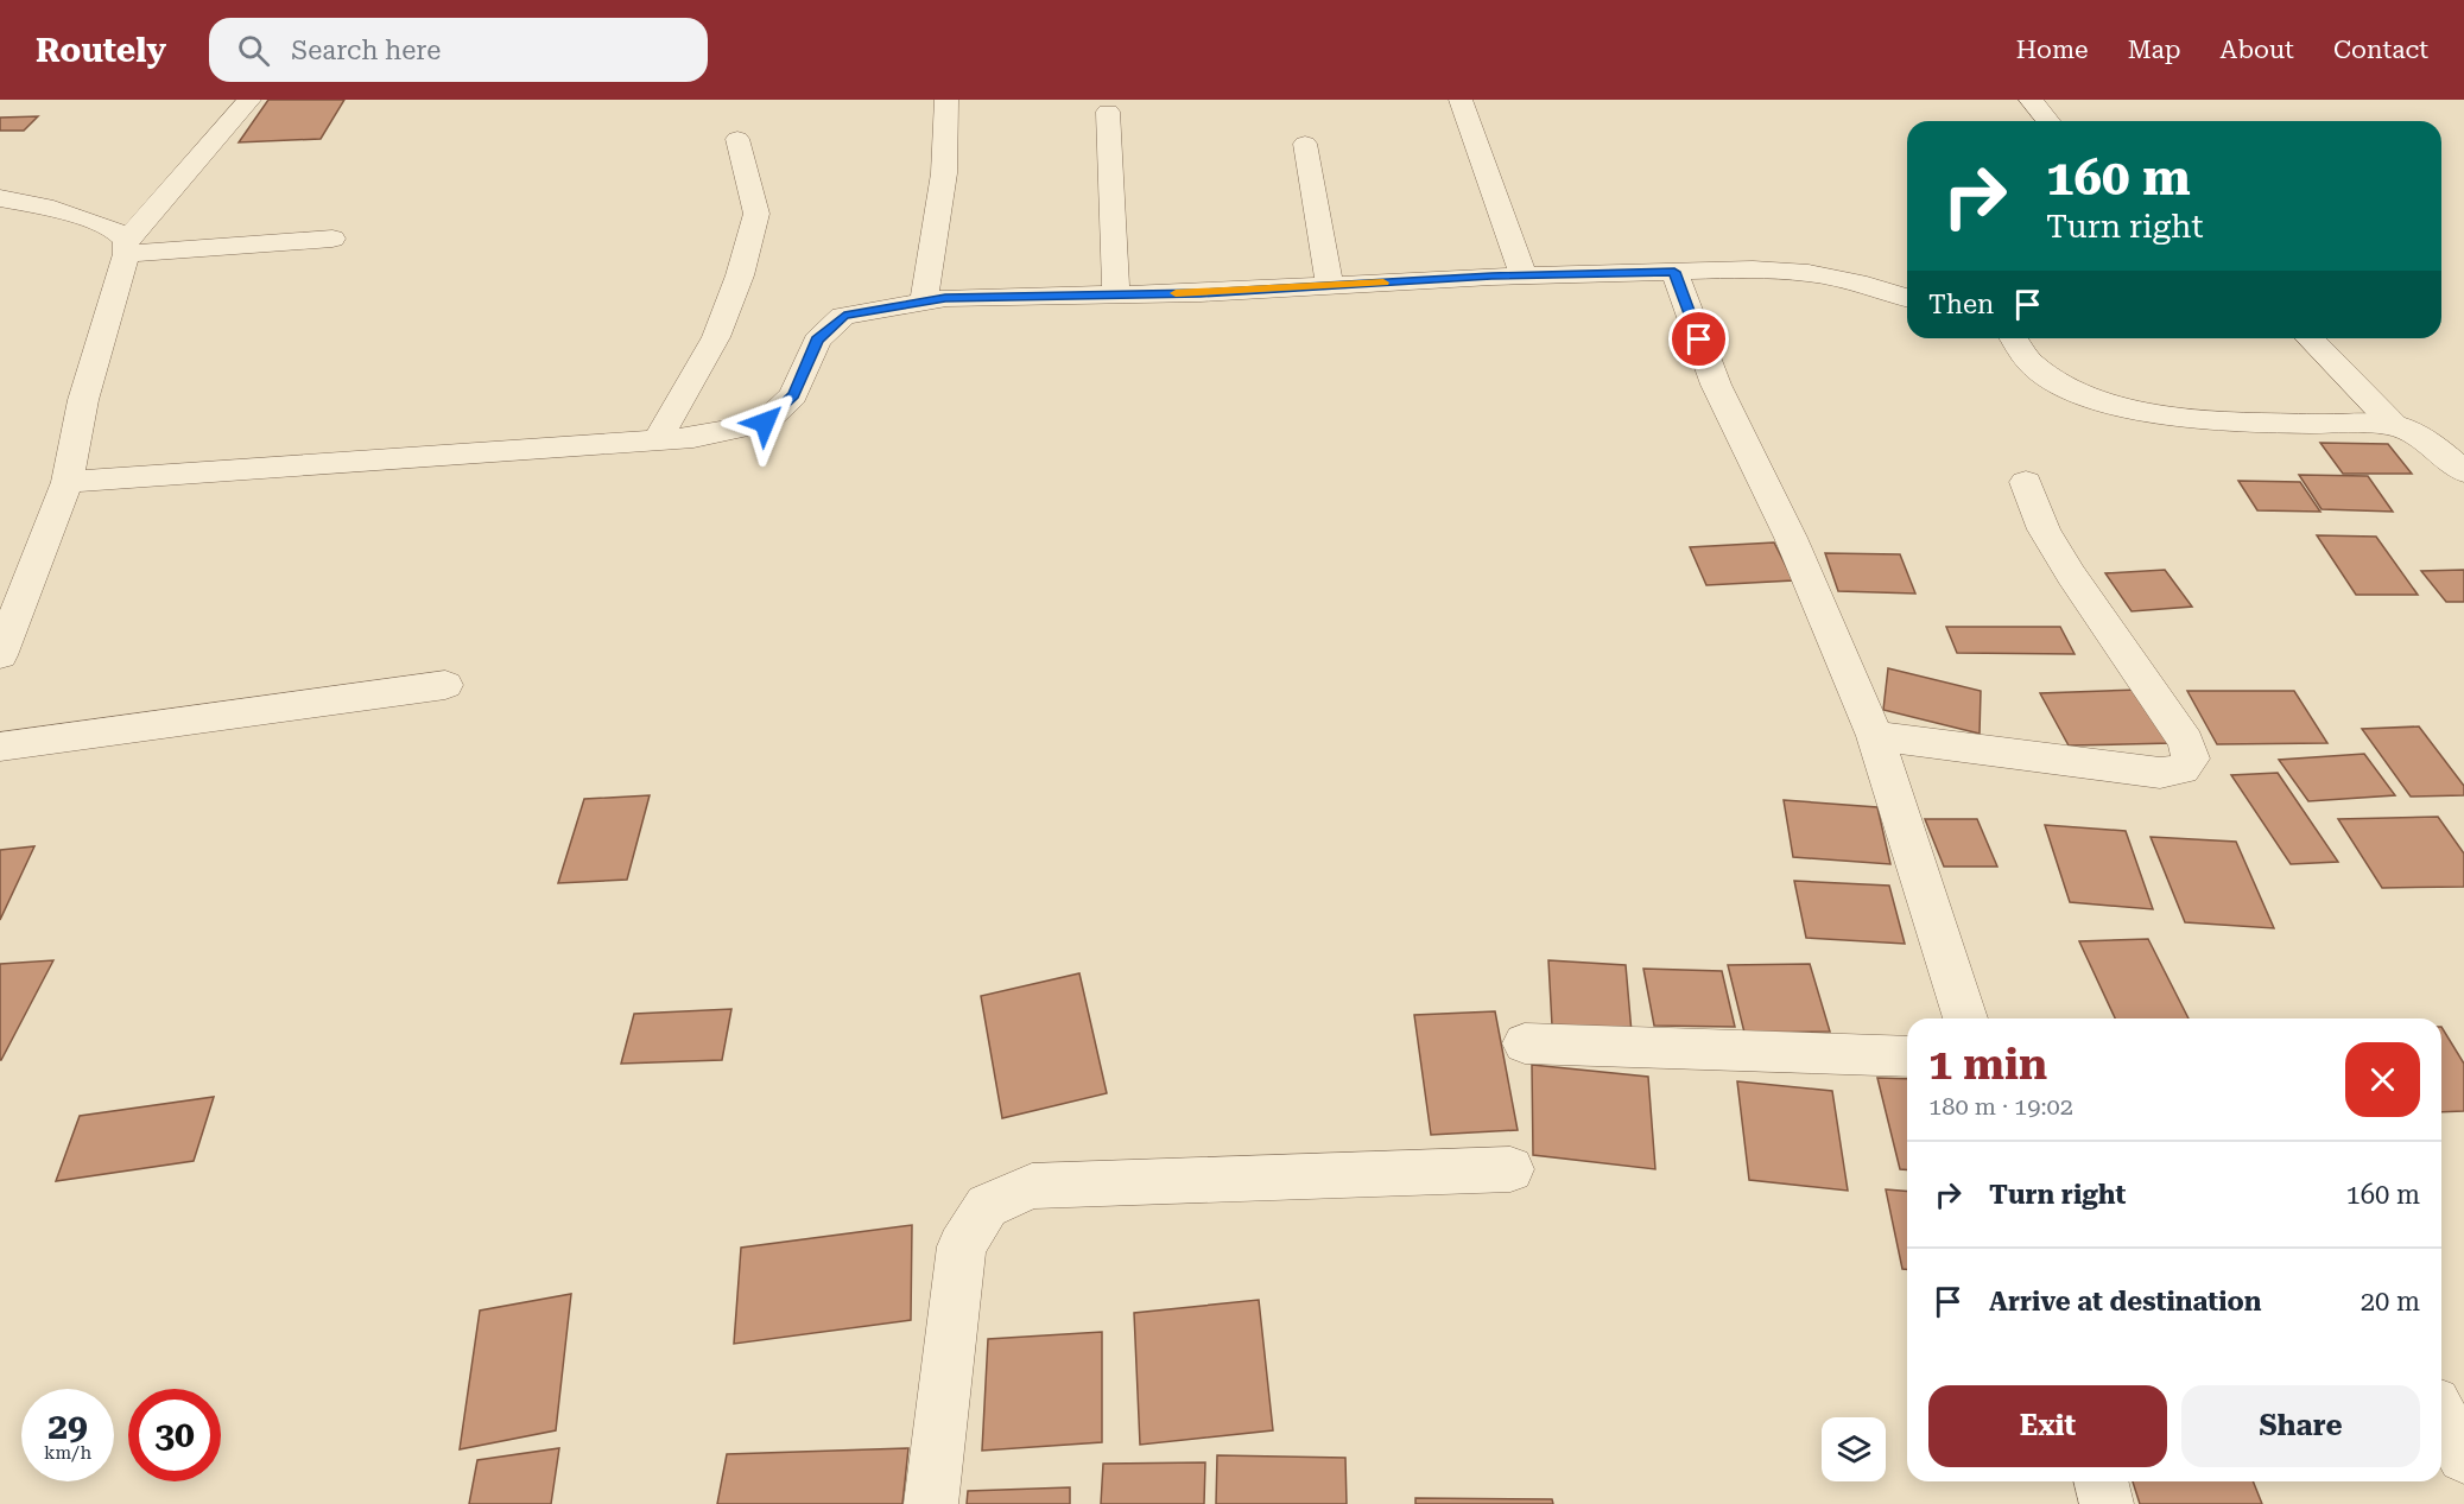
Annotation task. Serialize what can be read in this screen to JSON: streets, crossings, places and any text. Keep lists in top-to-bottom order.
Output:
{
  "page": {
    "header": "Routely",
    "search": "Search here",
    "nav": [
      "Home",
      "Map",
      "About",
      "Contact"
    ],
    "turn": ["160 m", "Turn right"],
    "then": "Then",
    "heading": ["1 min", "180 m · 19:02"],
    "list": [
      {
        "name": "Turn right",
        "value": "160 m"
      },
      {
        "name": "Arrive at destination",
        "value": "20 m"
      }
    ],
    "buttons": ["Exit", "Share"],
    "speed": "29 km/h",
    "limit": "30"
  }
}
